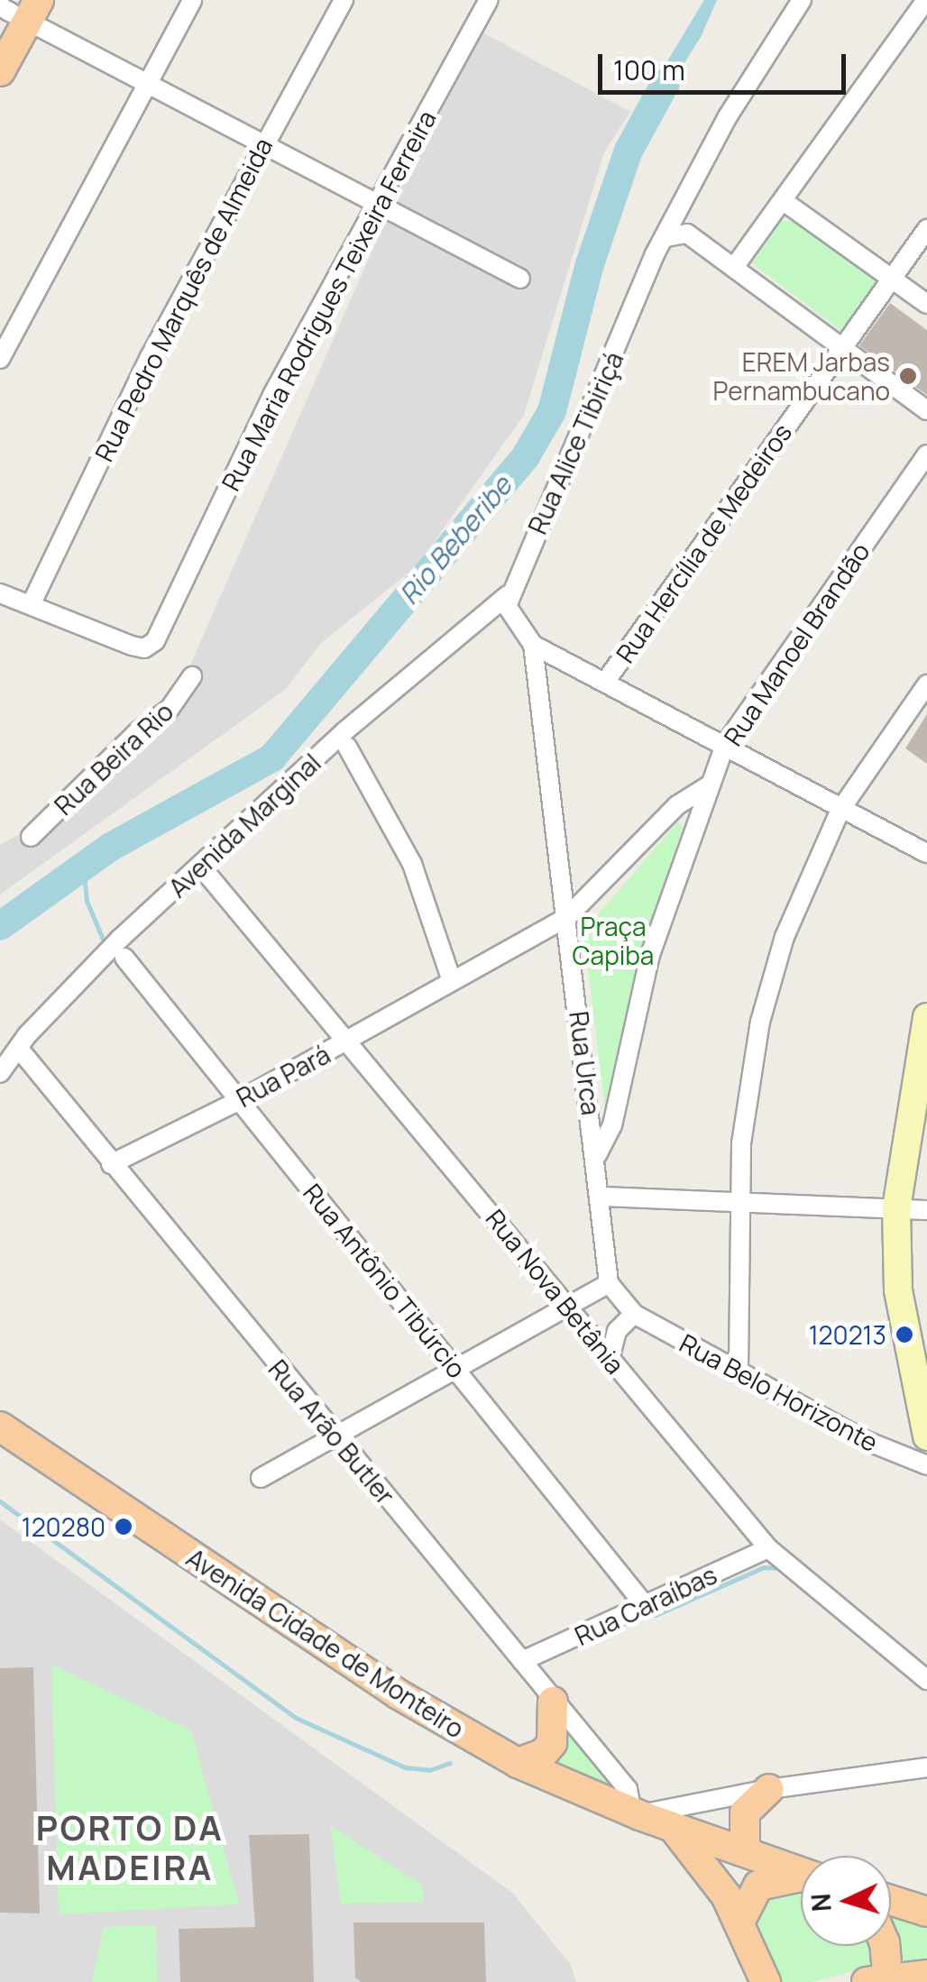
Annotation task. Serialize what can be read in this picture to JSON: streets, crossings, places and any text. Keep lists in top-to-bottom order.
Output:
{
  "streets": {
    "main road": ["Avenida Cidade de Monteiro"],
    "street": [
      "Rua Pedro Marquês de Almeida",
      "Rua Maria Rodrigues Teixeira Ferreira",
      "Rua Alice Tibiriçá",
      "Rua Hercília de Medeiros",
      "Rua Manoel Brandão",
      "Rua Beira Rio",
      "Avenida Marginal",
      "Rua Urca",
      "Rua Pará",
      "Rua Antônio Tibúrcio",
      "Rua Nova Betânia",
      "Rua Belo Horizonte",
      "Rua Arão Butler",
      "Rua Caraíbas"
    ]
  },
  "crossings": [
    ["Rua Pedro Marquês de Almeida", "Rua Maria Rodrigues Teixeira Ferreira"],
    ["Rua Alice Tibiriçá", "Avenida Marginal"],
    ["Rua Manoel Brandão", "Rua Urca"],
    ["Rua Manoel Brandão", "Rua Pará"],
    ["Rua Urca", "Rua Pará"],
    ["Rua Pará", "Rua Antônio Tibúrcio"],
    ["Rua Pará", "Rua Nova Betânia"],
    ["Rua Pará", "Rua Arão Butler"],
    ["Rua Antônio Tibúrcio", "Rua Caraíbas"],
    ["Rua Nova Betânia", "Rua Caraíbas"],
    ["Rua Arão Butler", "Rua Caraíbas"],
    ["Rua Arão Butler", "Avenida Cidade de Monteiro"]
  ],
  "districts": ["PORTO DA MADEIRA"],
  "water": ["Rio Beberibe"],
  "parks": ["Praça Capiba"],
  "places": ["EREM Jarbas Pernambucano", "120213", "120280"],
  "scale_bar": "100 m",
  "north": "left"
}
